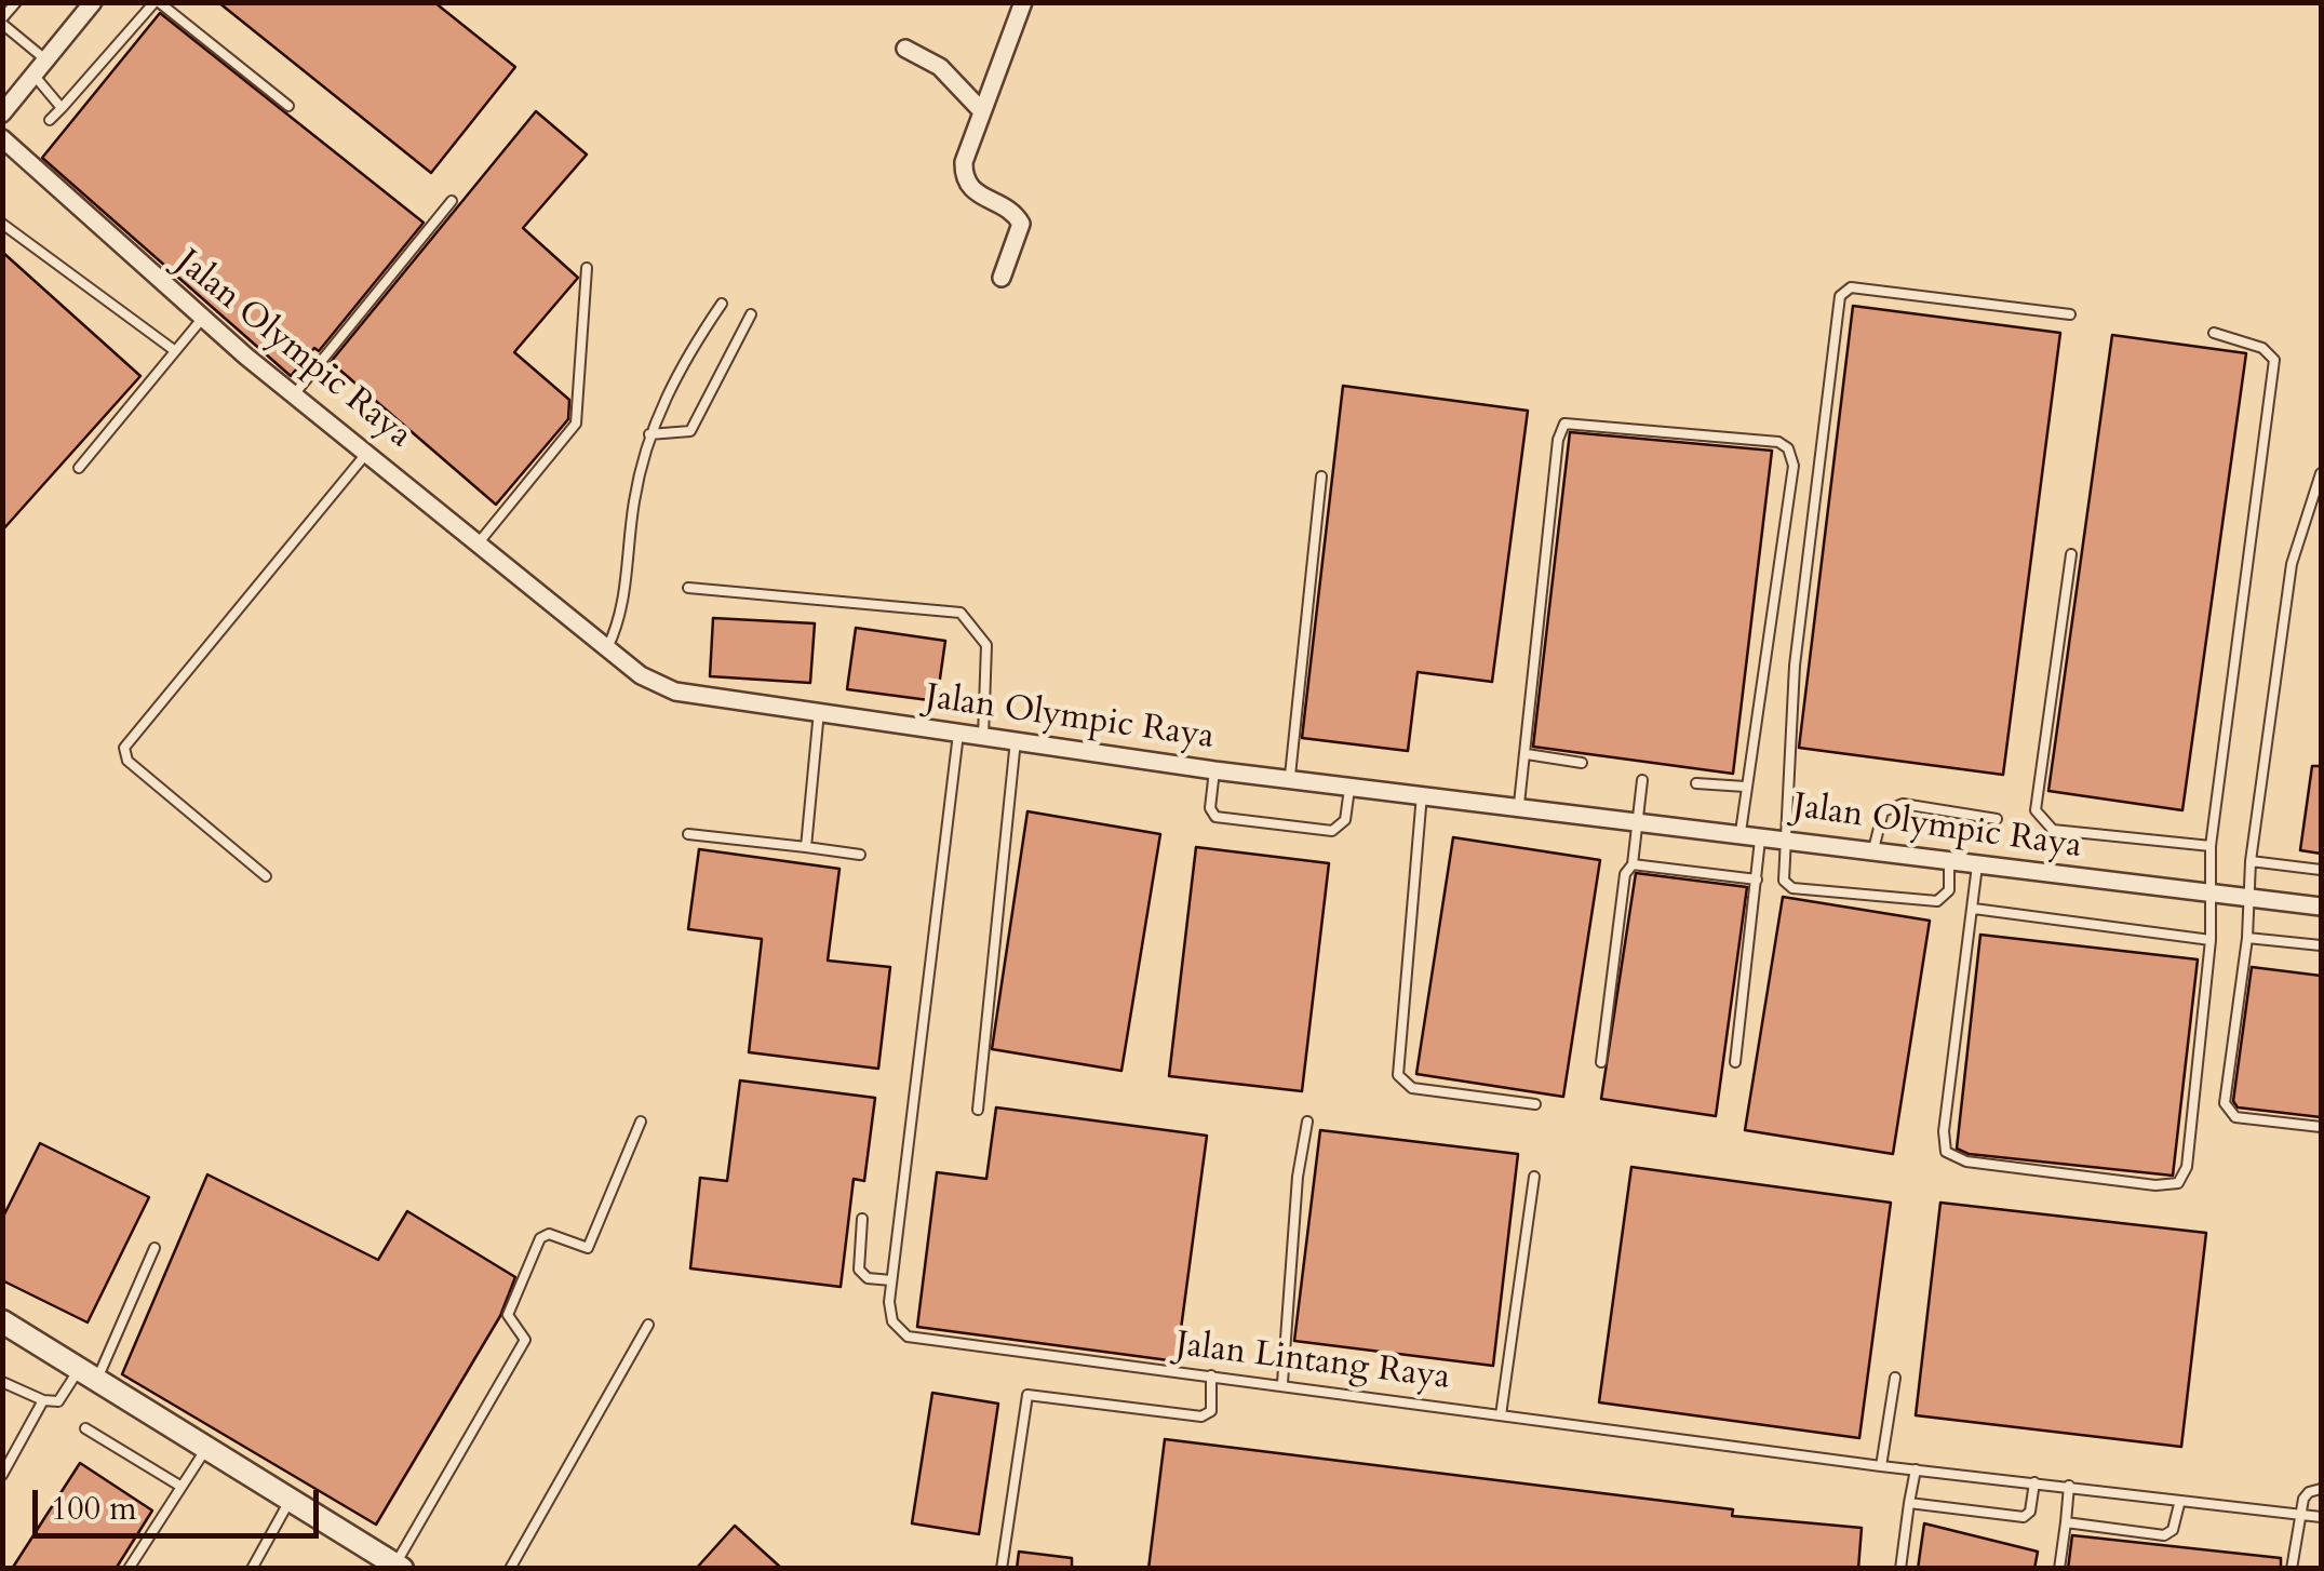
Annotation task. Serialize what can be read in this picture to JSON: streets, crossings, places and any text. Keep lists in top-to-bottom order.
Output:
{
  "streets": {
    "street": ["Jalan Olympic Raya"],
    "lane": ["Jalan Lintang Raya"]
  },
  "crossings": [
    ["Jalan Olympic Raya", "Jalan Lintang Raya"]
  ],
  "scale_bar": "100 m"
}
